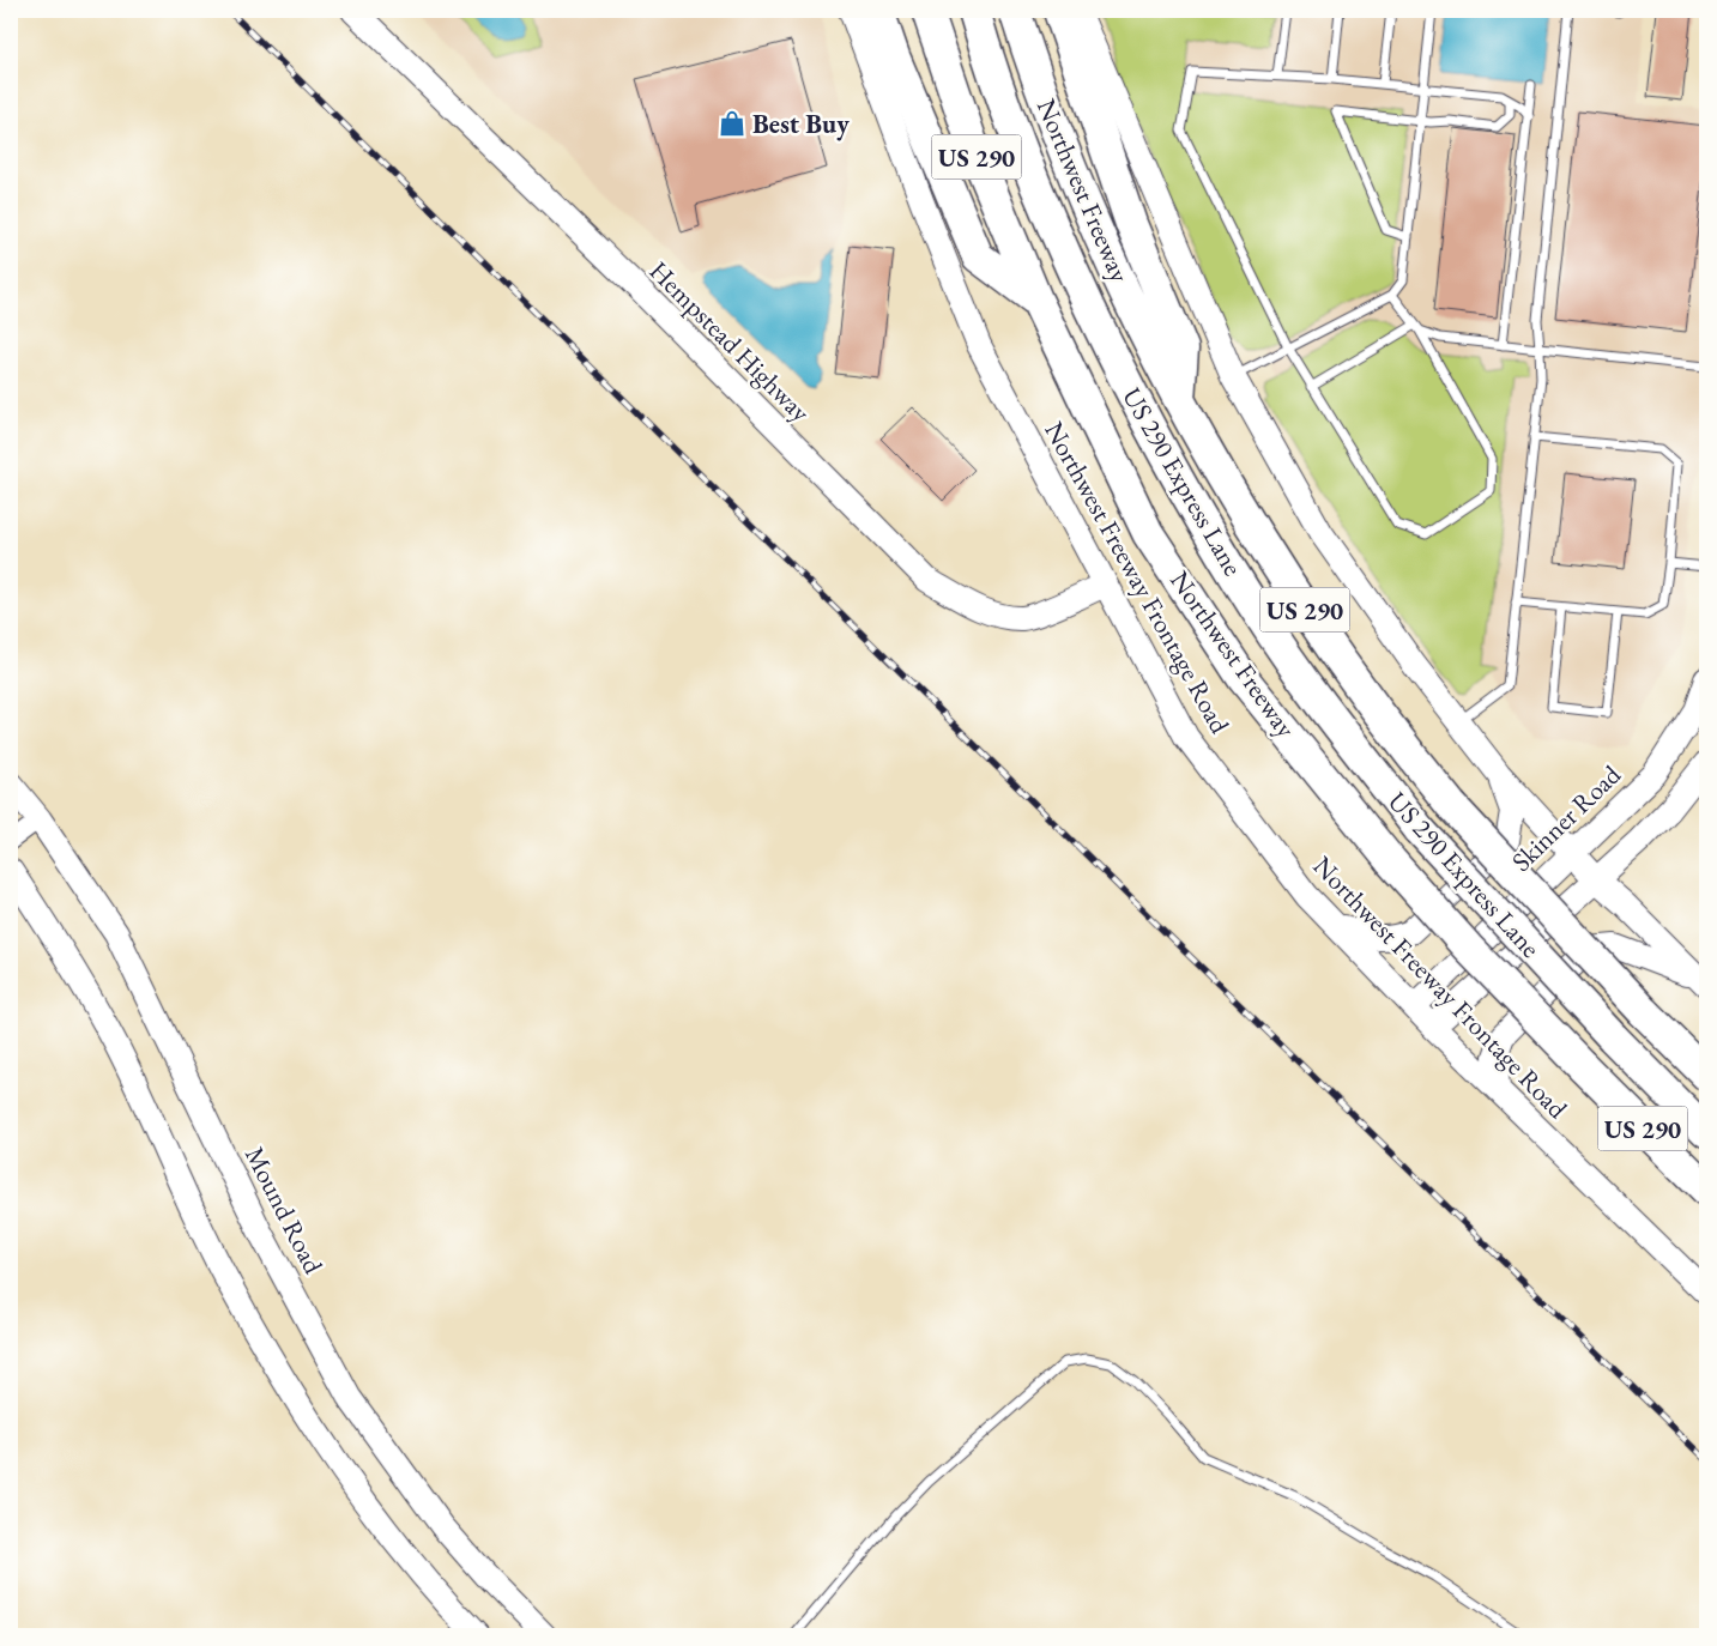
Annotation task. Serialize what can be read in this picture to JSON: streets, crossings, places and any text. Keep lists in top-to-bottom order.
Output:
{
  "streets": {
    "highway": ["US 290", "Northwest Freeway", "US 290 Express Lane"],
    "street": [
      "Hempstead Highway",
      "Northwest Freeway Frontage Road",
      "Skinner Road",
      "Mound Road"
    ]
  },
  "crossings": [
    ["Hempstead Highway", "Northwest Freeway Frontage Road"],
    ["Northwest Freeway Frontage Road", "Skinner Road"]
  ],
  "places": {
    "shop": ["Best Buy"]
  }
}
